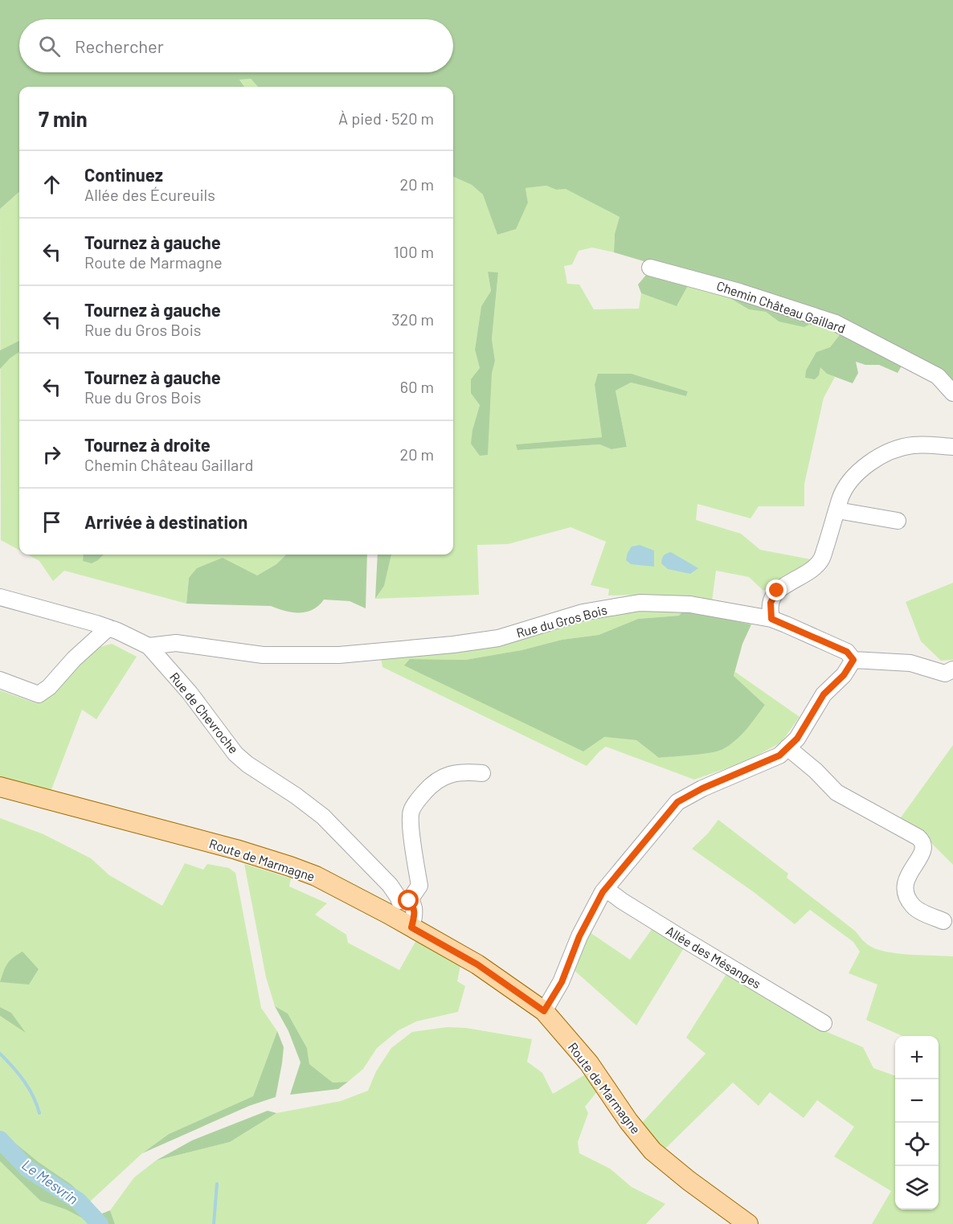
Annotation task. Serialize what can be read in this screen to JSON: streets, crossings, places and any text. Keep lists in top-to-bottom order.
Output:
{
  "streets": {
    "main road": ["Route de Marmagne"],
    "street": [
      "Chemin Château Gaillard",
      "Rue du Gros Bois",
      "Rue de Chevroche",
      "Allée des Mésanges"
    ]
  },
  "crossings": [
    ["Rue du Gros Bois", "Rue de Chevroche"],
    ["Rue de Chevroche", "Route de Marmagne"]
  ],
  "water": ["Le Mesvrin"],
  "page": {
    "search": "Rechercher",
    "heading": ["7 min", "À pied · 520 m"],
    "list": [
      ["Continuez", "Allée des Écureuils", "20 m"],
      ["Tournez à gauche", "Route de Marmagne", "100 m"],
      ["Tournez à gauche", "Rue du Gros Bois", "320 m"],
      ["Tournez à gauche", "Rue du Gros Bois", "60 m"],
      ["Tournez à droite", "Chemin Château Gaillard", "20 m"],
      "Arrivée à destination"
    ],
    "map_buttons": ["+", "−"]
  }
}
